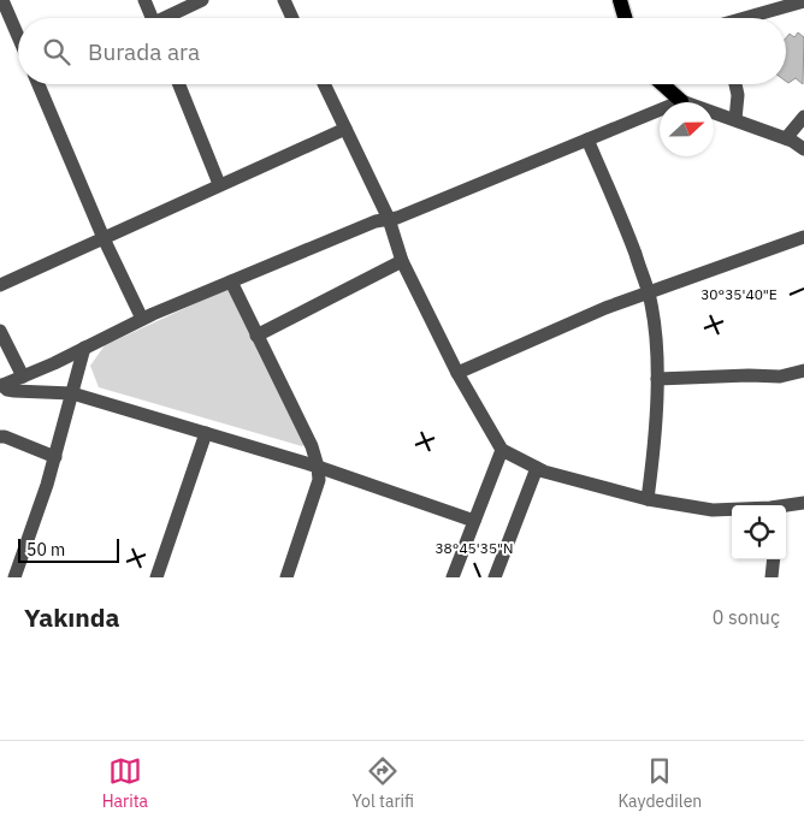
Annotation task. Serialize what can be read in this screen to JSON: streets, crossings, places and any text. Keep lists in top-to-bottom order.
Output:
{
  "scale_bar": "50 m",
  "north": "right",
  "page": {
    "search": "Burada ara",
    "scale": "50 m",
    "heading": ["Yakında", "0 sonuç"],
    "nav": ["Harita", "Yol tarifi", "Kaydedilen"]
  },
  "coordinates": ["30°35'40\"E", "38°45'35\"N"]
}
